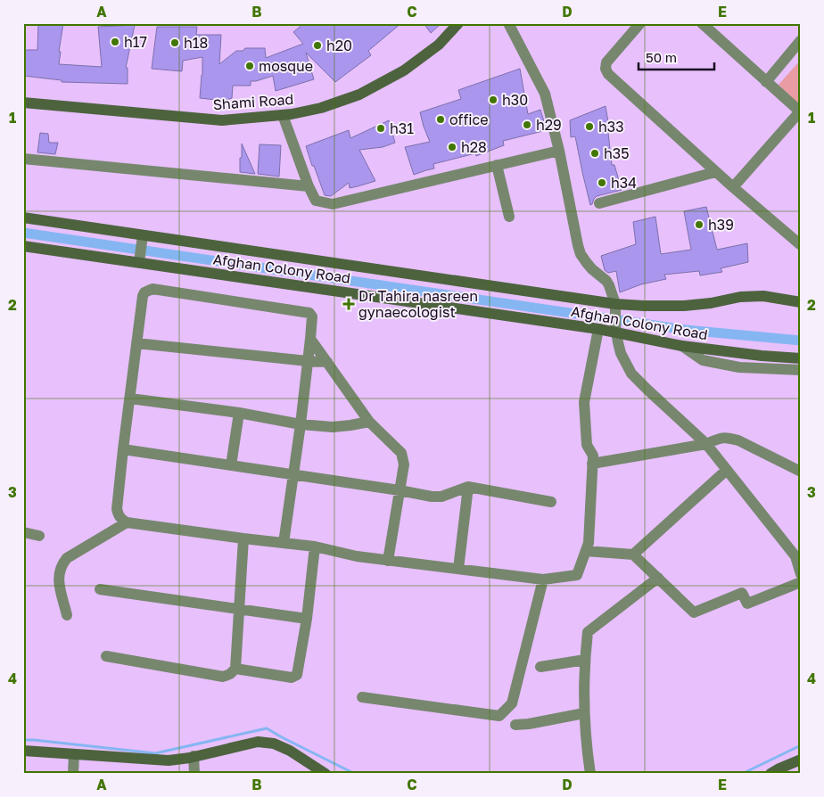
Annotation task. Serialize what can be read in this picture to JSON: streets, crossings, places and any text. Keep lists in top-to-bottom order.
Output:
{
  "streets": {
    "main road": ["Shami Road", "Afghan Colony Road"]
  },
  "places": {
    "other": [
      "h17",
      "h18",
      "h20",
      "mosque",
      "h30",
      "office",
      "h29",
      "h33",
      "h31",
      "h28",
      "h35",
      "h34",
      "h39"
    ],
    "health": ["Dr Tahira nasreen gynaecologist"]
  },
  "scale_bar": "50 m",
  "grid": {
    "columns": [
      "A",
      "B",
      "C",
      "D",
      "E"
    ],
    "rows": [
      "1",
      "2",
      "3",
      "4"
    ]
  }
}
